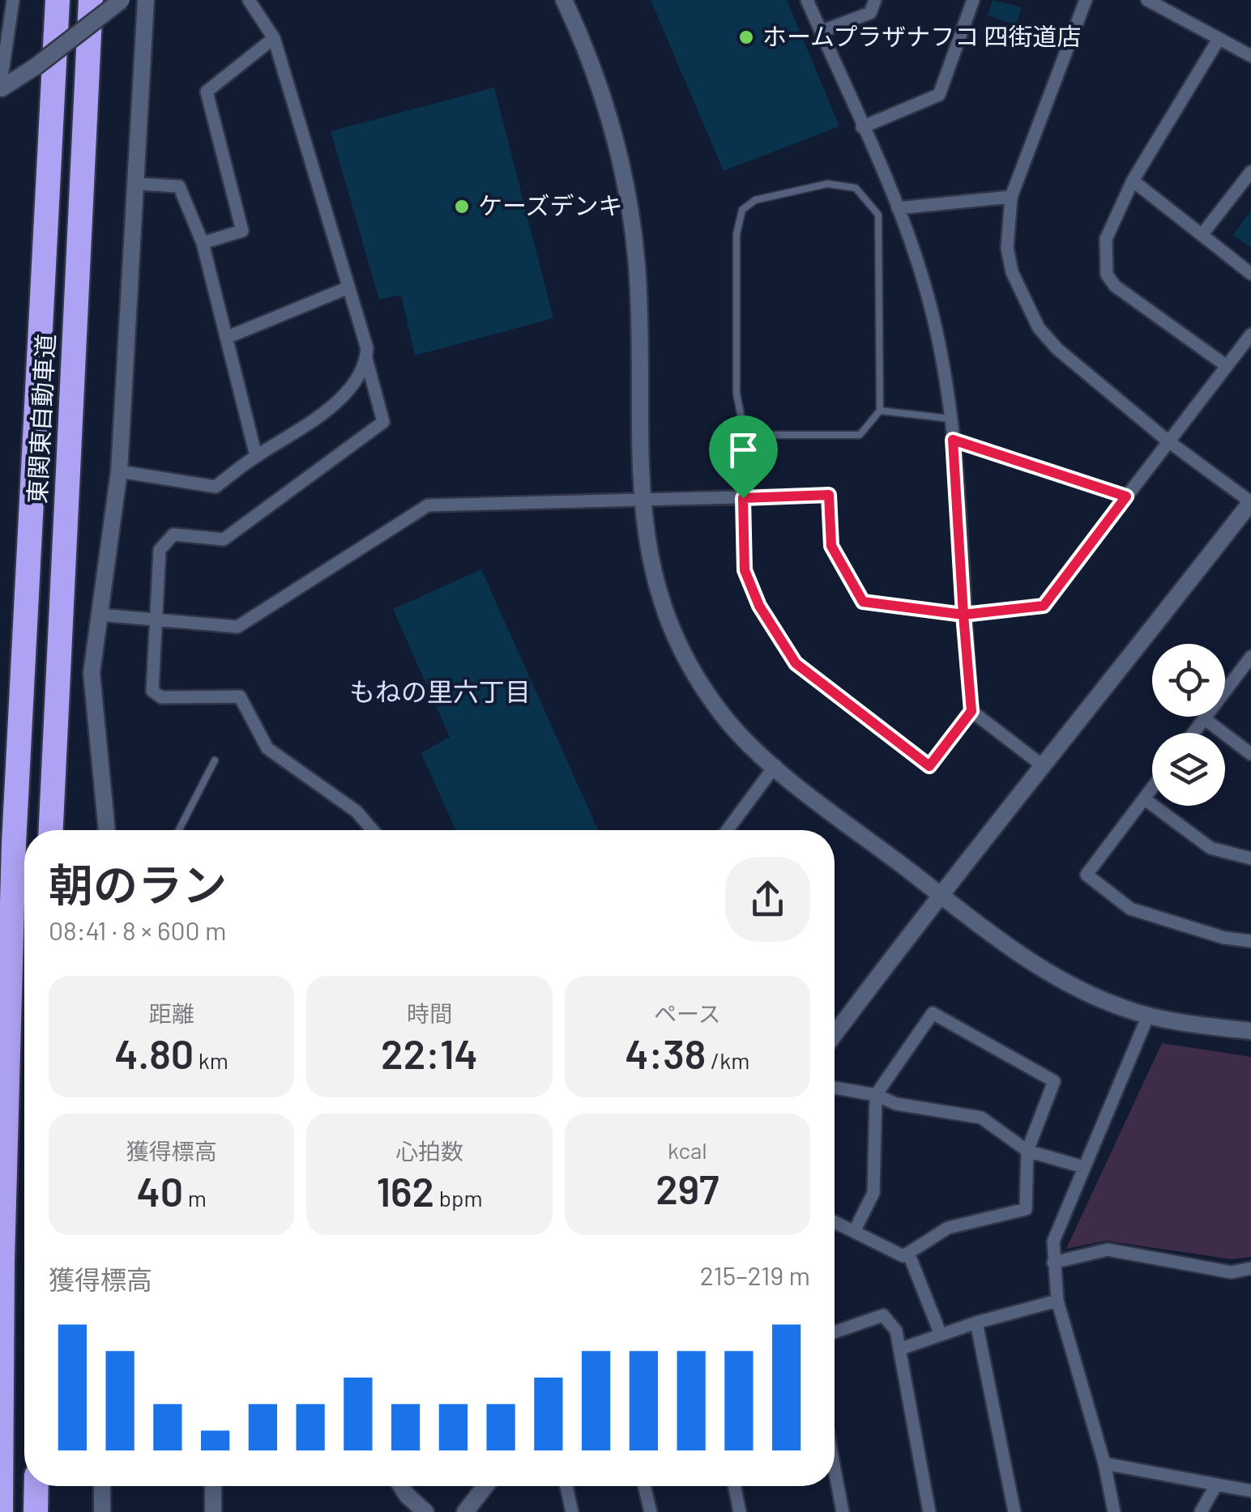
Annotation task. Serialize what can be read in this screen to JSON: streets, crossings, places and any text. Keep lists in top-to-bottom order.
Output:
{
  "streets": {
    "highway": ["東関東自動車道"]
  },
  "districts": ["もねの里六丁目"],
  "places": ["ホームプラザナフコ 四街道店", "ケーズデンキ"],
  "page": {
    "heading": ["朝のラン", "08:41 · 8 × 600 m"],
    "stats": [
      ["距離", "4.80 km"],
      ["時間", "22:14"],
      ["ペース", "4:38 /km"],
      ["獲得標高", "40 m"],
      ["心拍数", "162 bpm"],
      ["kcal", "297"]
    ],
    "chart": ["獲得標高", "215–219 m"]
  }
}
